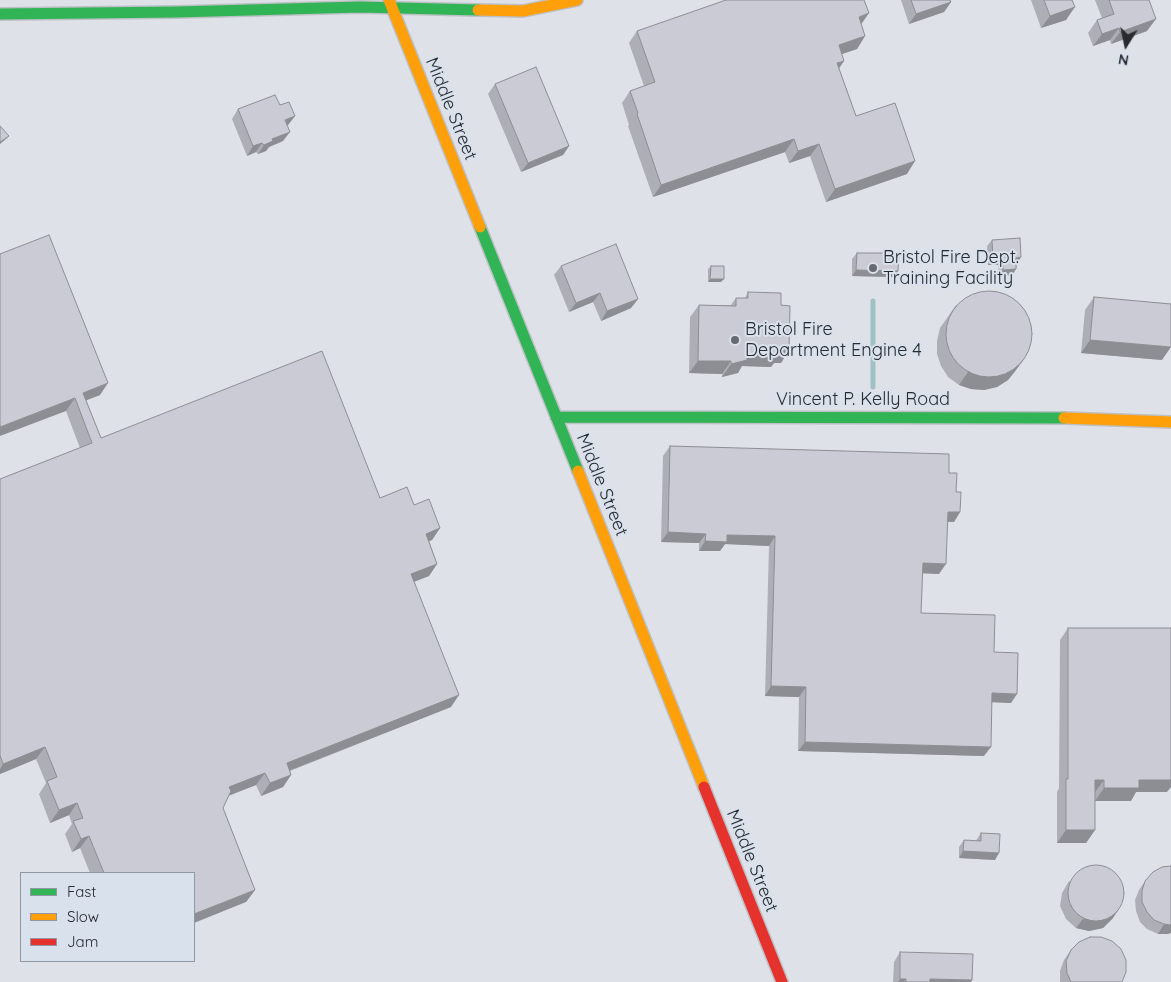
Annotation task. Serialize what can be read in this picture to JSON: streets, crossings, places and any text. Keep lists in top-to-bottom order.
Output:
{
  "streets": {
    "main road": ["Middle Street", "Vincent P. Kelly Road"]
  },
  "crossings": [
    ["Middle Street", "Vincent P. Kelly Road"]
  ],
  "places": ["Bristol Fire Dept. Training Facility", "Bristol Fire Department Engine 4"],
  "legend": ["Fast", "Slow", "Jam"],
  "north": "bottom"
}
